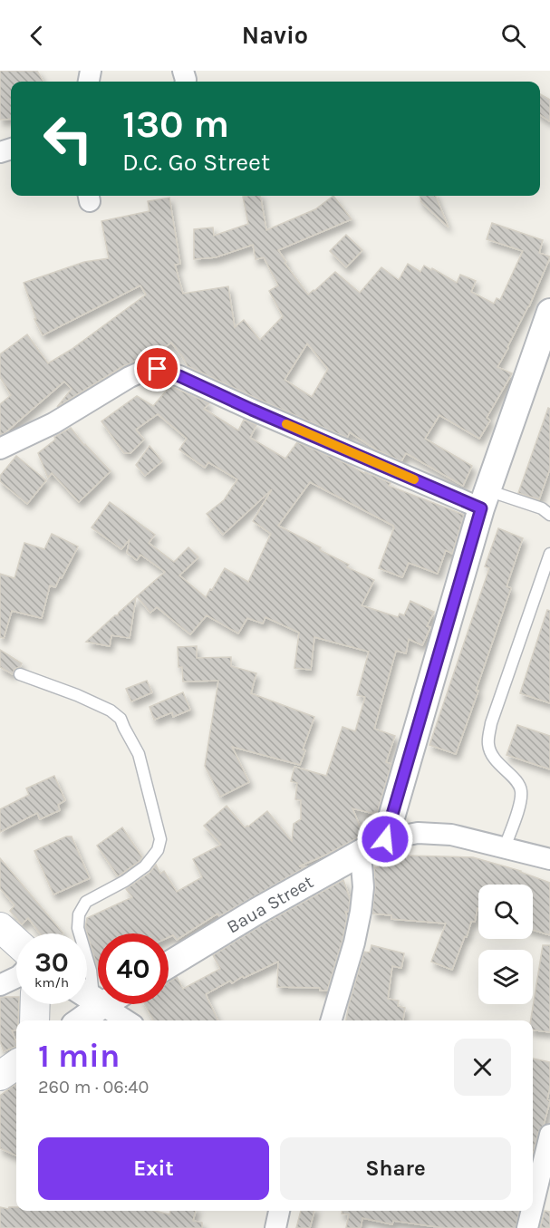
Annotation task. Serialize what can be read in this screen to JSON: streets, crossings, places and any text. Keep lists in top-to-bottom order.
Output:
{
  "streets": {
    "street": ["Baua Street"]
  },
  "page": {
    "header": "Navio",
    "turn": ["130 m", "D.C. Go Street"],
    "speed": "30 km/h",
    "limit": "40",
    "heading": ["1 min", "260 m · 06:40"],
    "buttons": ["Exit", "Share"]
  }
}
